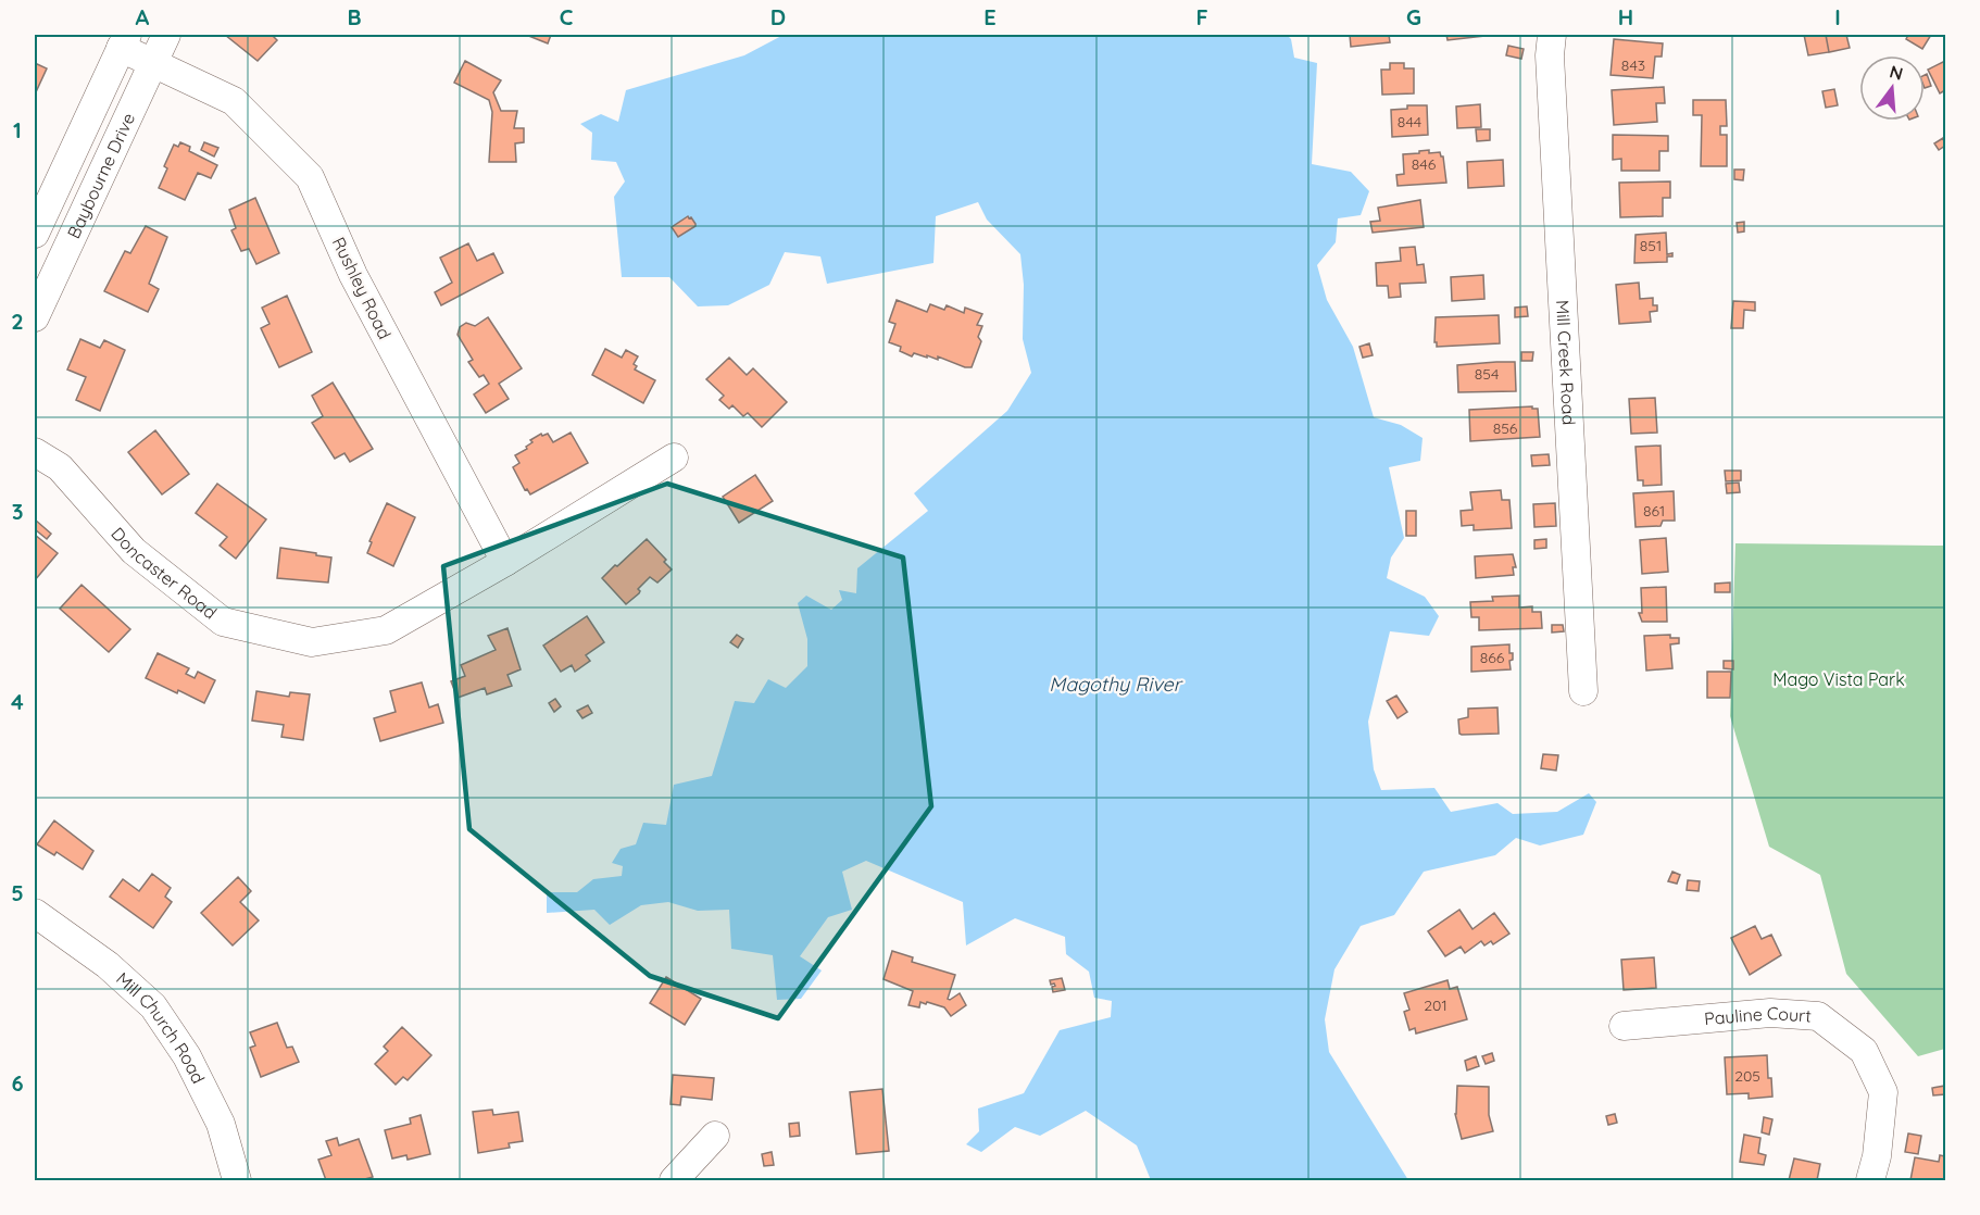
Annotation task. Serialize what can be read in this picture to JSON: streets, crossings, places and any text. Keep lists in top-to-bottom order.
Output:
{
  "streets": {
    "street": [
      "Baybourne Drive",
      "Rushley Road",
      "Mill Creek Road",
      "Doncaster Road",
      "Pauline Court",
      "Mill Church Road"
    ]
  },
  "crossings": [
    ["Baybourne Drive", "Rushley Road"],
    ["Rushley Road", "Doncaster Road"]
  ],
  "water": ["Magothy River"],
  "parks": ["Mago Vista Park"],
  "house_numbers": [
    "843",
    "844",
    "846",
    "851",
    "854",
    "856",
    "861",
    "866",
    "201",
    "205"
  ],
  "north": "top",
  "grid": {
    "columns": [
      "A",
      "B",
      "C",
      "D",
      "E",
      "F",
      "G",
      "H",
      "I"
    ],
    "rows": [
      "1",
      "2",
      "3",
      "4",
      "5",
      "6"
    ]
  }
}
